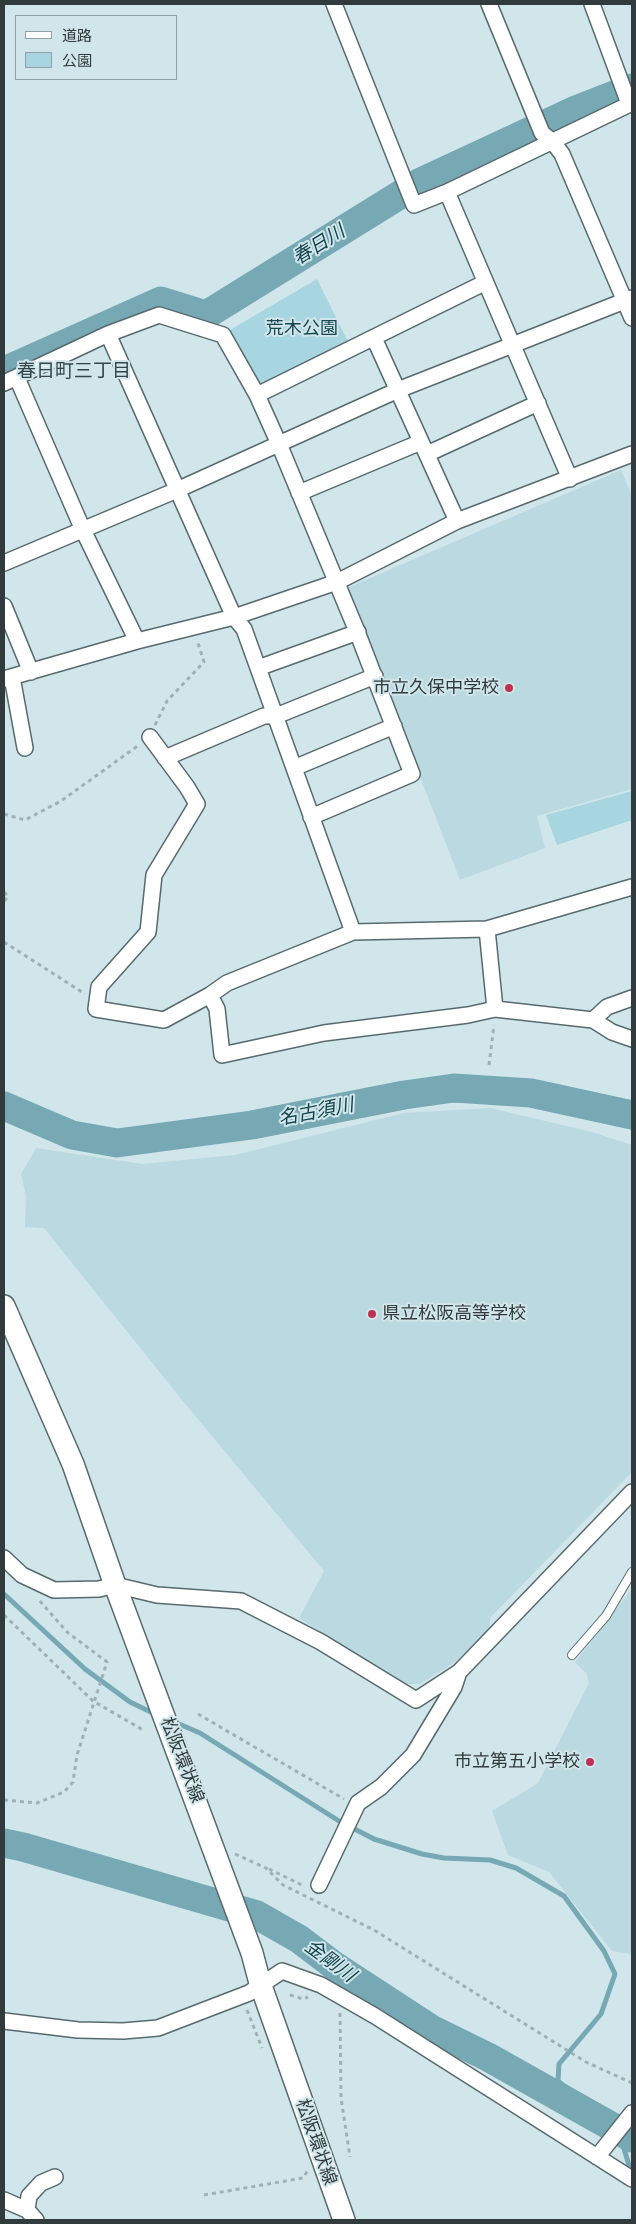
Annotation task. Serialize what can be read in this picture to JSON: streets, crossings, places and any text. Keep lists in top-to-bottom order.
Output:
{
  "streets": {
    "main road": ["松阪環状線"]
  },
  "districts": ["春日町三丁目"],
  "water": ["春日川", "名古須川", "金剛川"],
  "parks": ["荒木公園"],
  "places": ["市立久保中学校", "県立松阪高等学校", "市立第五小学校"],
  "legend": ["道路", "公園"]
}
